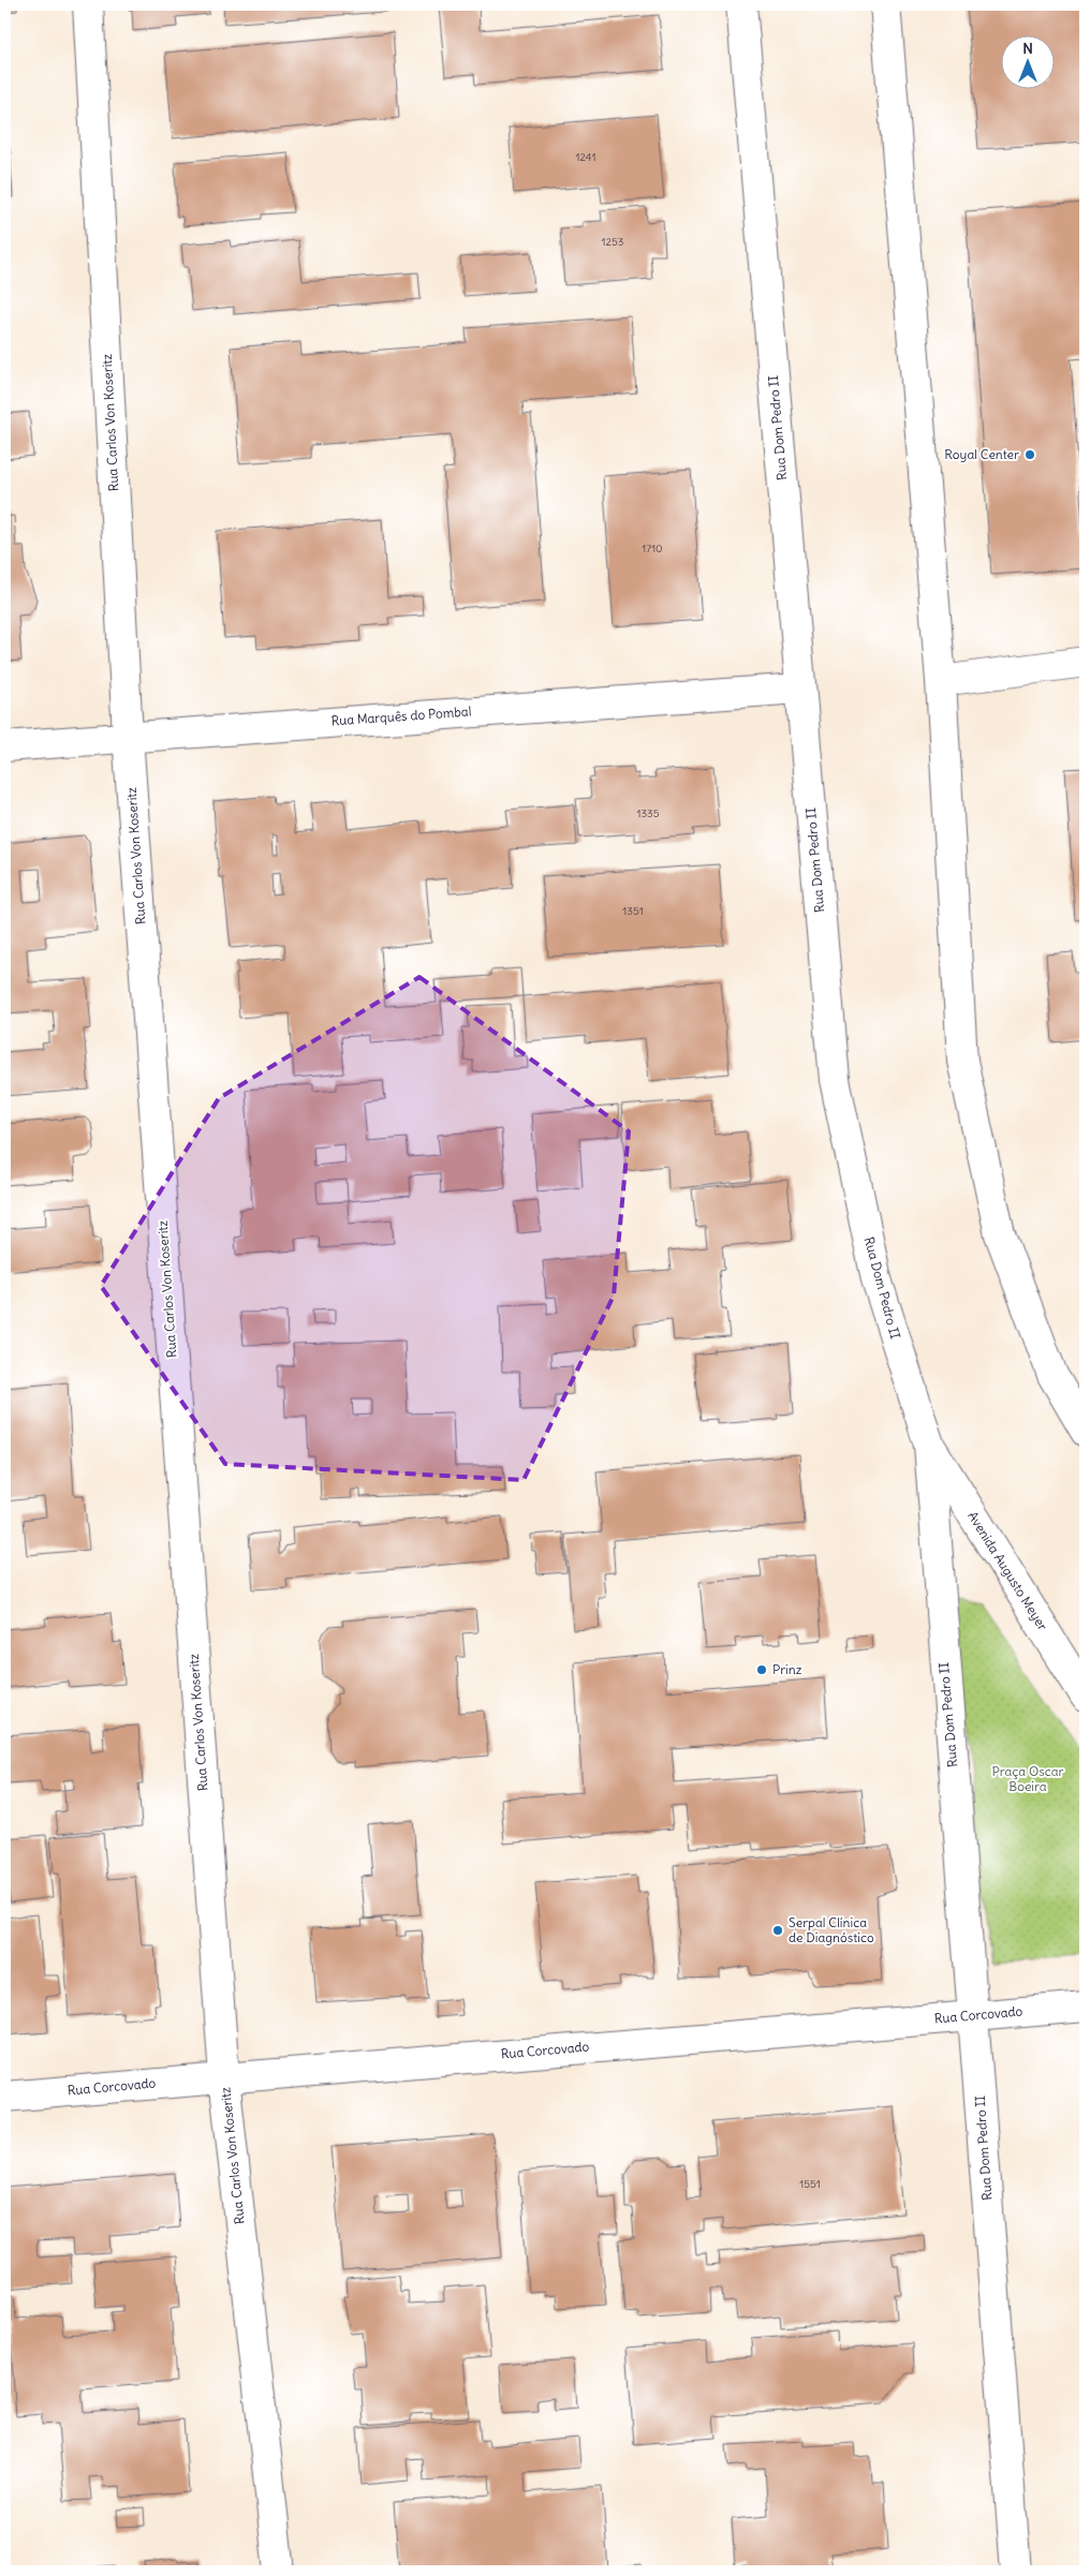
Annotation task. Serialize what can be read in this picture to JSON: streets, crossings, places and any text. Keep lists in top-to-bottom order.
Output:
{
  "streets": {
    "street": [
      "Rua Carlos Von Koseritz",
      "Rua Dom Pedro II",
      "Rua Marquês do Pombal",
      "Avenida Augusto Meyer",
      "Rua Corcovado"
    ]
  },
  "crossings": [
    ["Rua Carlos Von Koseritz", "Rua Marquês do Pombal"],
    ["Rua Carlos Von Koseritz", "Rua Corcovado"],
    ["Rua Dom Pedro II", "Rua Marquês do Pombal"],
    ["Rua Dom Pedro II", "Avenida Augusto Meyer"],
    ["Rua Dom Pedro II", "Rua Corcovado"]
  ],
  "parks": ["Praça Oscar Boeira"],
  "places": ["Royal Center", "Prinz", "Serpal Clínica de Diagnóstico"],
  "house_numbers": [
    "1241",
    "1253",
    "1710",
    "1335",
    "1351",
    "1551"
  ],
  "north": "top"
}
